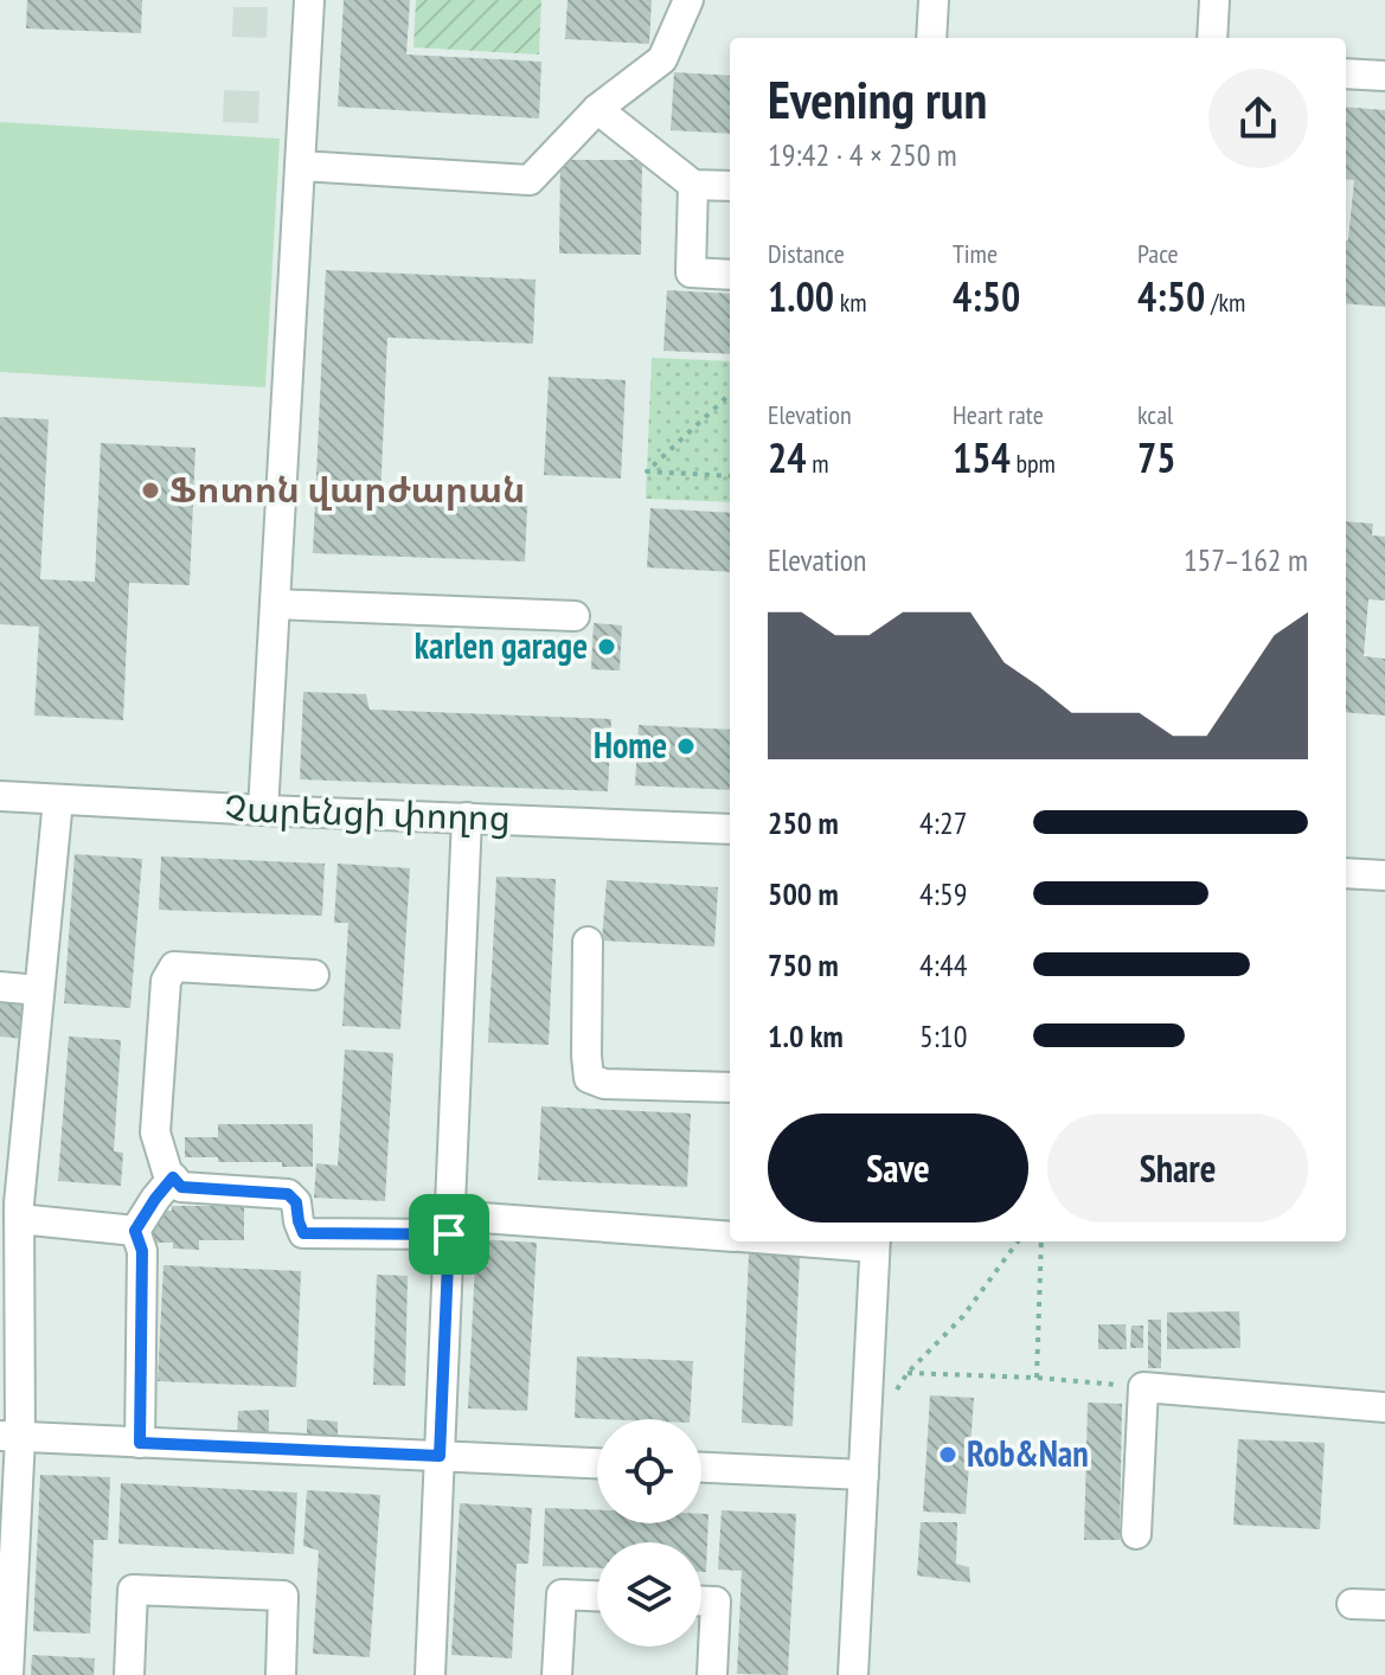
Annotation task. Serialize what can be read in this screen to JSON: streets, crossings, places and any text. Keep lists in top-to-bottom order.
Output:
{
  "streets": {
    "street": ["Չարենցի փողոց"]
  },
  "places": [
    "Ֆոտոն վարժարան",
    "karlen garage",
    "Home",
    "Rob&Nan"
  ],
  "page": {
    "heading": ["Evening run", "19:42 · 4 × 250 m"],
    "stats": [
      ["Distance", "1.00 km"],
      ["Time", "4:50"],
      ["Pace", "4:50 /km"],
      ["Elevation", "24 m"],
      ["Heart rate", "154 bpm"],
      ["kcal", "75"]
    ],
    "chart": ["Elevation", "157–162 m"],
    "list": [
      {
        "name": "250 m",
        "note": "4:27"
      },
      {
        "name": "500 m",
        "note": "4:59"
      },
      {
        "name": "750 m",
        "note": "4:44"
      },
      {
        "name": "1.0 km",
        "note": "5:10"
      }
    ],
    "buttons": ["Save", "Share"]
  }
}
